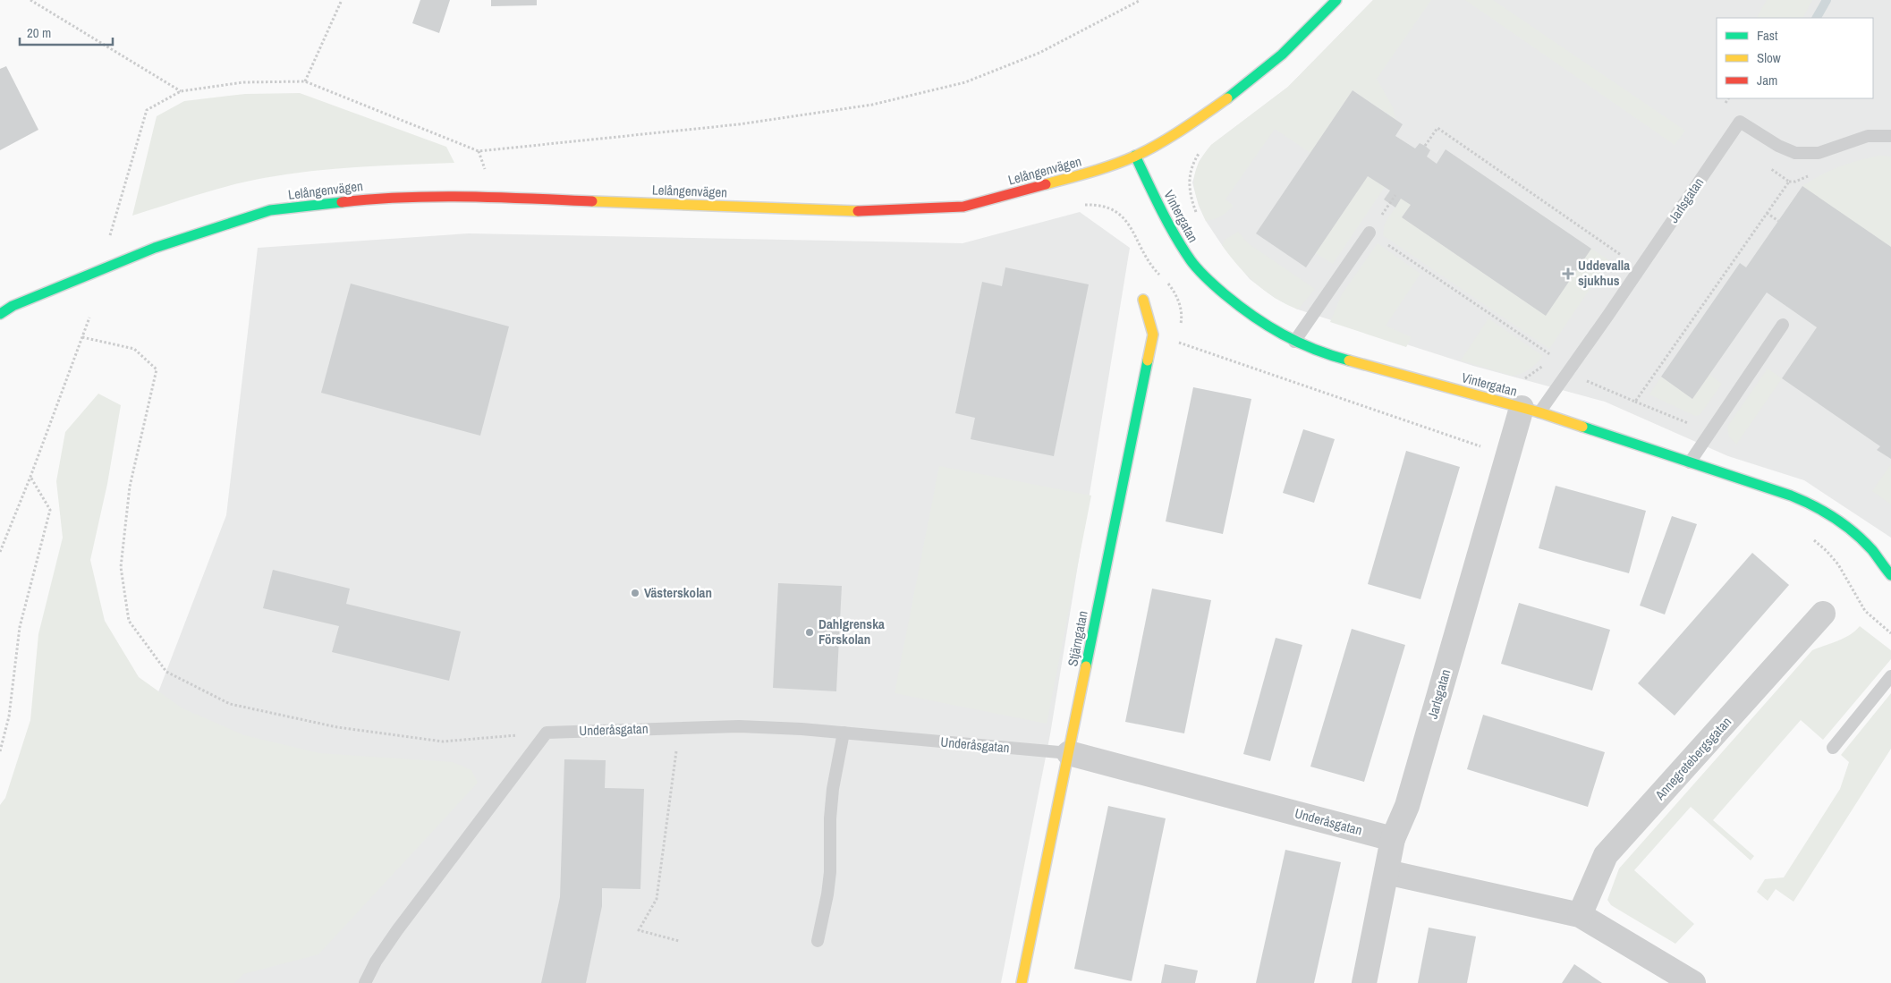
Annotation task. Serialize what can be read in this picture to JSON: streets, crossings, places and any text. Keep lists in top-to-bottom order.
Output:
{
  "streets": {
    "street": [
      "Lelångenvägen",
      "Jarlsgatan",
      "Vintergatan",
      "Stjärngatan",
      "Underåsgatan",
      "Annegretebergsgatan"
    ]
  },
  "crossings": [
    ["Lelångenvägen", "Vintergatan"],
    ["Jarlsgatan", "Vintergatan"],
    ["Jarlsgatan", "Underåsgatan"],
    ["Stjärngatan", "Underåsgatan"]
  ],
  "places": {
    "health": ["Uddevalla sjukhus"],
    "other": ["Västerskolan", "Dahlgrenska Förskolan"]
  },
  "legend": ["Fast", "Slow", "Jam"],
  "scale_bar": "20 m"
}
